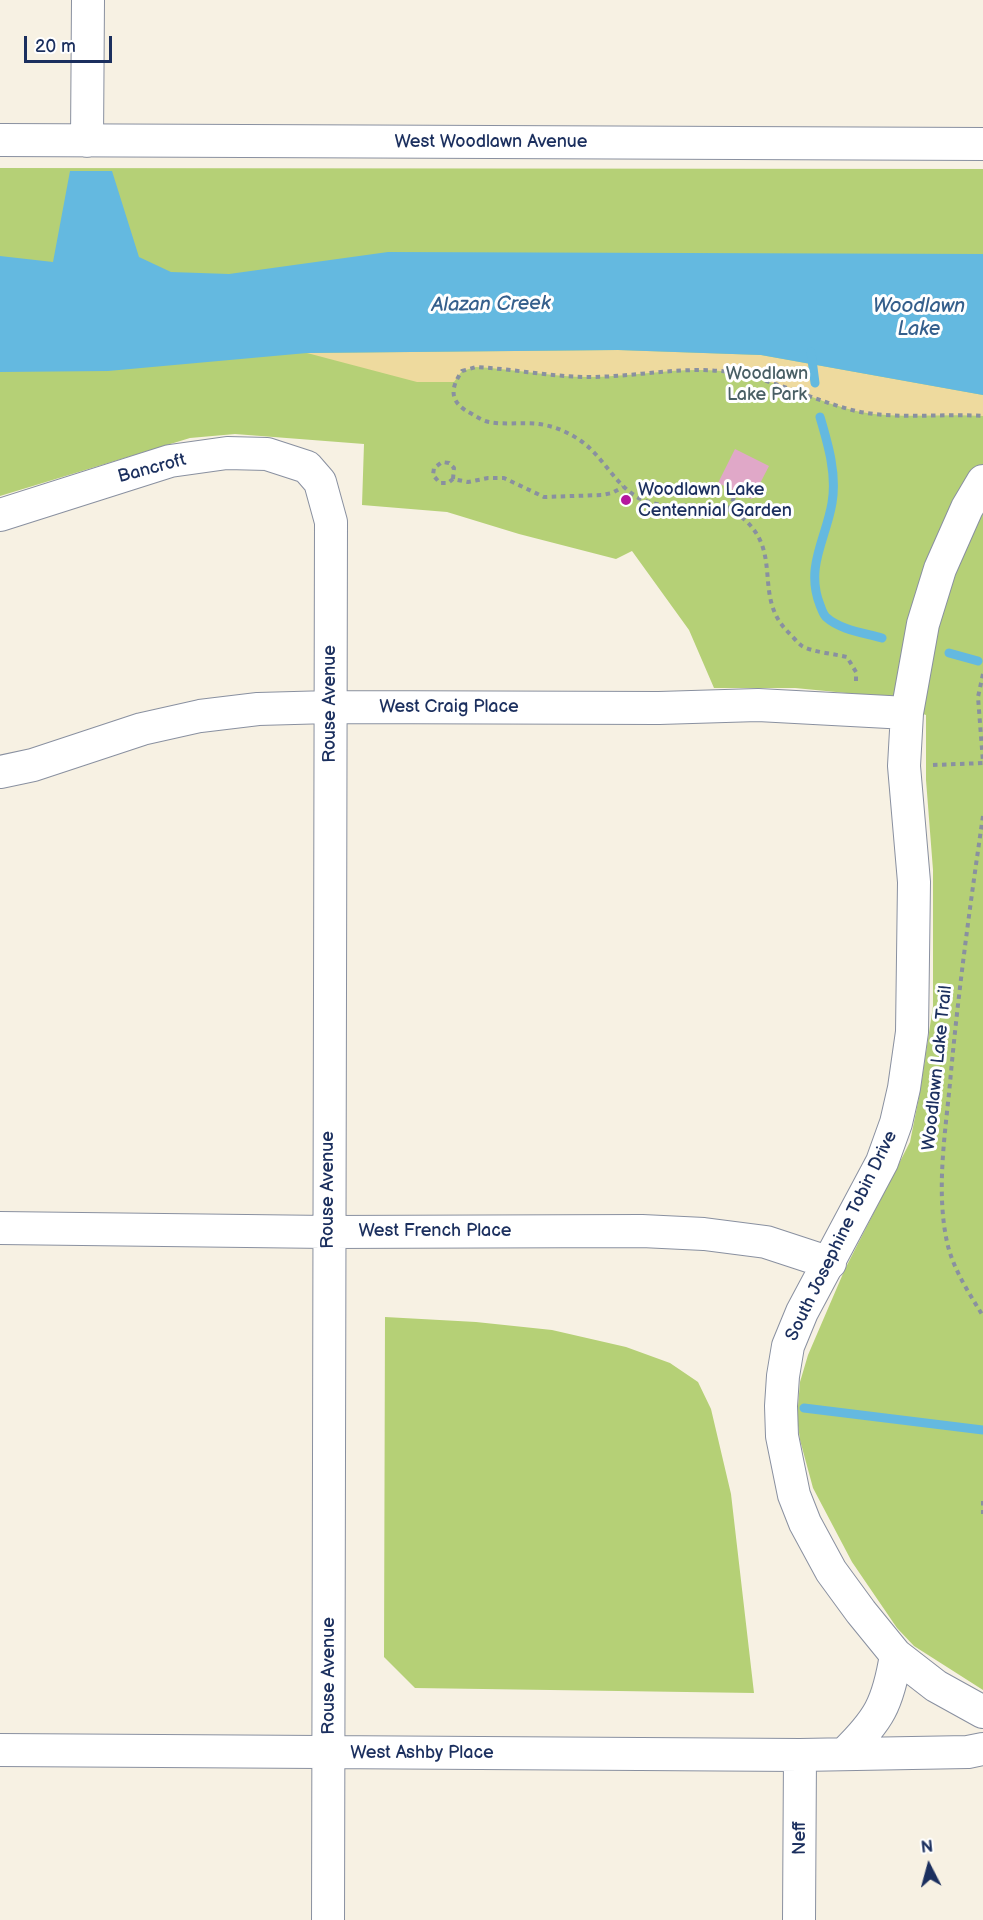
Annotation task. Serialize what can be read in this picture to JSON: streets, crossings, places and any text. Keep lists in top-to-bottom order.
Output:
{
  "streets": {
    "street": [
      "West Woodlawn Avenue",
      "Bancroft",
      "Rouse Avenue",
      "West Craig Place",
      "West French Place",
      "South Josephine Tobin Drive",
      "West Ashby Place",
      "Neff"
    ],
    "path": ["Woodlawn Lake Trail"]
  },
  "crossings": [
    ["Bancroft", "Rouse Avenue"],
    ["Rouse Avenue", "West Craig Place"],
    ["Rouse Avenue", "West French Place"],
    ["Rouse Avenue", "West Ashby Place"],
    ["West Craig Place", "South Josephine Tobin Drive"],
    ["West French Place", "South Josephine Tobin Drive"],
    ["West Ashby Place", "Neff"]
  ],
  "water": ["Alazan Creek", "Woodlawn Lake"],
  "parks": ["Woodlawn Lake Park"],
  "places": ["Woodlawn Lake Centennial Garden"],
  "scale_bar": "20 m",
  "north": "top"
}
